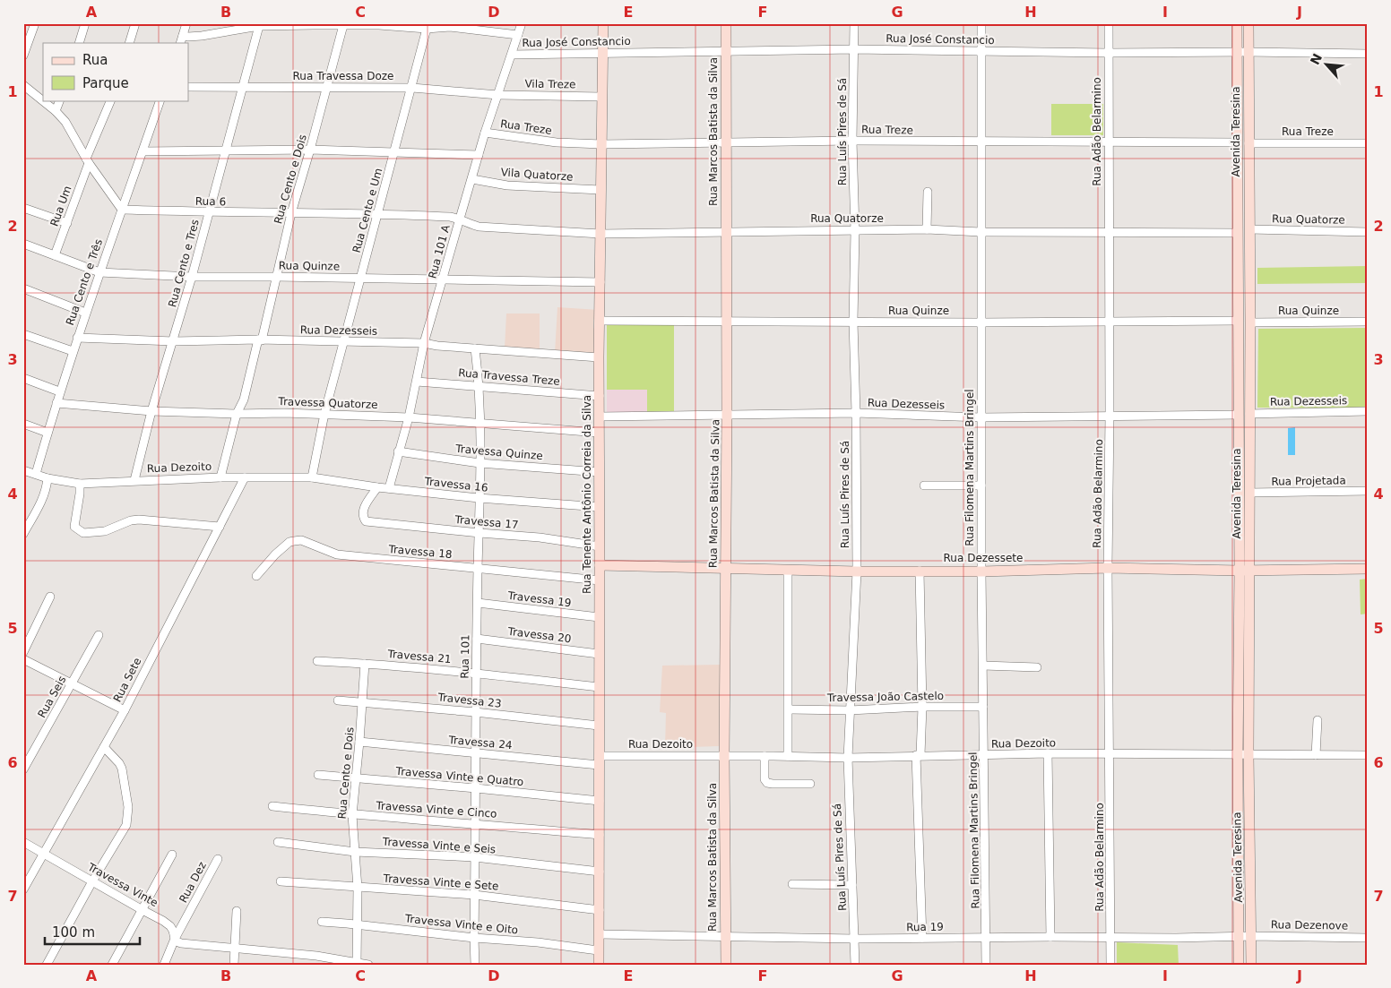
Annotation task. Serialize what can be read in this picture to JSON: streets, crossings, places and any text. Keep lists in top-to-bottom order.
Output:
{
  "streets": {
    "main road": [
      "Rua Marcos Batista da Silva",
      "Avenida Teresina",
      "Rua Tenente Antônio Correia da Silva",
      "Rua Dezessete"
    ],
    "street": [
      "Rua José Constancio",
      "Rua Travessa Doze",
      "Vila Treze",
      "Rua Treze",
      "Rua Luís Pires de Sá",
      "Rua Adão Belarmino",
      "Vila Quatorze",
      "Rua Cento e Dois",
      "Rua 6",
      "Rua Um",
      "Rua Cento e Um",
      "Rua Quatorze",
      "Rua 101 A",
      "Rua Cento e Tres",
      "Rua Quinze",
      "Rua Cento e Três",
      "Rua Dezesseis",
      "Rua Travessa Treze",
      "Travessa Quatorze",
      "Travessa Quinze",
      "Rua Dezoito",
      "Rua Filomena Martins Bringel",
      "Rua Projetada",
      "Travessa 16",
      "Travessa 17",
      "Travessa 18",
      "Travessa 19",
      "Travessa 20",
      "Travessa 21",
      "Rua 101",
      "Rua Sete",
      "Rua Seis",
      "Travessa João Castelo",
      "Travessa 23",
      "Travessa 24",
      "Travessa Vinte e Quatro",
      "Travessa Vinte e Cinco",
      "Travessa Vinte e Seis",
      "Rua Dez",
      "Travessa Vinte e Sete",
      "Travessa Vinte",
      "Travessa Vinte e Oito",
      "Rua Dezenove",
      "Rua 19"
    ]
  },
  "crossings": [
    ["Rua José Constancio", "Rua Marcos Batista da Silva"],
    ["Rua José Constancio", "Rua Luís Pires de Sá"],
    ["Rua José Constancio", "Rua Adão Belarmino"],
    ["Rua José Constancio", "Avenida Teresina"],
    ["Rua José Constancio", "Rua Cento e Dois"],
    ["Rua José Constancio", "Rua Cento e Um"],
    ["Rua José Constancio", "Rua 101 A"],
    ["Rua José Constancio", "Rua Cento e Tres"],
    ["Rua José Constancio", "Rua Filomena Martins Bringel"],
    ["Rua José Constancio", "Rua Tenente Antônio Correia da Silva"],
    ["Rua Travessa Doze", "Vila Treze"],
    ["Rua Travessa Doze", "Rua Cento e Dois"],
    ["Rua Travessa Doze", "Rua Cento e Um"],
    ["Rua Travessa Doze", "Rua 101 A"],
    ["Rua Travessa Doze", "Rua Cento e Tres"],
    ["Vila Treze", "Rua 101 A"],
    ["Vila Treze", "Rua Tenente Antônio Correia da Silva"],
    ["Rua Treze", "Rua Marcos Batista da Silva"],
    ["Rua Treze", "Rua Luís Pires de Sá"],
    ["Rua Treze", "Rua Adão Belarmino"],
    ["Rua Treze", "Avenida Teresina"],
    ["Rua Treze", "Rua 101 A"],
    ["Rua Treze", "Rua Filomena Martins Bringel"],
    ["Rua Treze", "Rua Tenente Antônio Correia da Silva"],
    ["Rua Marcos Batista da Silva", "Rua Quatorze"],
    ["Rua Marcos Batista da Silva", "Rua Quinze"],
    ["Rua Marcos Batista da Silva", "Rua Dezesseis"],
    ["Rua Marcos Batista da Silva", "Rua Dezoito"],
    ["Rua Marcos Batista da Silva", "Rua Dezessete"],
    ["Rua Marcos Batista da Silva", "Rua 19"],
    ["Rua Luís Pires de Sá", "Rua Quatorze"],
    ["Rua Luís Pires de Sá", "Rua Quinze"],
    ["Rua Luís Pires de Sá", "Rua Dezesseis"],
    ["Rua Luís Pires de Sá", "Rua Dezoito"],
    ["Rua Luís Pires de Sá", "Rua Dezessete"],
    ["Rua Luís Pires de Sá", "Travessa João Castelo"],
    ["Rua Luís Pires de Sá", "Rua 19"],
    ["Rua Adão Belarmino", "Rua Quatorze"],
    ["Rua Adão Belarmino", "Rua Quinze"],
    ["Rua Adão Belarmino", "Rua Dezesseis"],
    ["Rua Adão Belarmino", "Rua Dezoito"],
    ["Rua Adão Belarmino", "Rua Dezessete"],
    ["Rua Adão Belarmino", "Rua 19"],
    ["Avenida Teresina", "Rua Quatorze"],
    ["Avenida Teresina", "Rua Quinze"],
    ["Avenida Teresina", "Rua Dezesseis"],
    ["Avenida Teresina", "Rua Dezoito"],
    ["Avenida Teresina", "Rua Projetada"],
    ["Avenida Teresina", "Rua Dezessete"],
    ["Avenida Teresina", "Rua Dezenove"],
    ["Avenida Teresina", "Rua 19"],
    ["Vila Quatorze", "Rua 101 A"],
    ["Vila Quatorze", "Rua Tenente Antônio Correia da Silva"],
    ["Rua Cento e Dois", "Rua 6"],
    ["Rua Cento e Dois", "Rua Quinze"],
    ["Rua Cento e Dois", "Rua Dezesseis"],
    ["Rua Cento e Dois", "Travessa Quatorze"],
    ["Rua Cento e Dois", "Rua Dezoito"],
    ["Rua Cento e Dois", "Travessa 21"],
    ["Rua Cento e Dois", "Travessa 23"],
    ["Rua Cento e Dois", "Travessa 24"],
    ["Rua Cento e Dois", "Travessa Vinte e Quatro"],
    ["Rua Cento e Dois", "Travessa Vinte e Cinco"],
    ["Rua Cento e Dois", "Travessa Vinte e Seis"],
    ["Rua Cento e Dois", "Travessa Vinte e Sete"],
    ["Rua Cento e Dois", "Travessa Vinte e Oito"],
    ["Rua 6", "Rua Cento e Um"],
    ["Rua 6", "Rua Quatorze"],
    ["Rua 6", "Rua 101 A"],
    ["Rua 6", "Rua Cento e Tres"],
    ["Rua 6", "Rua Cento e Três"],
    ["Rua Um", "Rua Quinze"],
    ["Rua Cento e Um", "Rua Quinze"],
    ["Rua Cento e Um", "Rua Dezesseis"],
    ["Rua Cento e Um", "Travessa Quatorze"],
    ["Rua Cento e Um", "Rua Dezoito"],
    ["Rua Cento e Um", "Travessa 16"],
    ["Rua Quatorze", "Rua 101 A"],
    ["Rua Quatorze", "Rua Filomena Martins Bringel"],
    ["Rua Quatorze", "Rua Tenente Antônio Correia da Silva"],
    ["Rua 101 A", "Rua Quinze"],
    ["Rua 101 A", "Rua Dezesseis"],
    ["Rua 101 A", "Rua Travessa Treze"],
    ["Rua 101 A", "Travessa Quatorze"],
    ["Rua 101 A", "Travessa Quinze"],
    ["Rua 101 A", "Travessa 16"],
    ["Rua Cento e Tres", "Rua Quinze"],
    ["Rua Cento e Tres", "Rua Dezesseis"],
    ["Rua Cento e Tres", "Travessa Quatorze"],
    ["Rua Cento e Tres", "Rua Dezoito"],
    ["Rua Quinze", "Rua Cento e Três"],
    ["Rua Quinze", "Rua Filomena Martins Bringel"],
    ["Rua Quinze", "Rua Tenente Antônio Correia da Silva"],
    ["Rua Cento e Três", "Rua Dezesseis"],
    ["Rua Cento e Três", "Travessa Quatorze"],
    ["Rua Cento e Três", "Rua Dezoito"],
    ["Rua Dezesseis", "Rua Filomena Martins Bringel"],
    ["Rua Dezesseis", "Rua Tenente Antônio Correia da Silva"],
    ["Rua Dezesseis", "Rua 101"],
    ["Rua Travessa Treze", "Rua Tenente Antônio Correia da Silva"],
    ["Rua Travessa Treze", "Rua 101"],
    ["Travessa Quatorze", "Rua Tenente Antônio Correia da Silva"],
    ["Travessa Quatorze", "Rua 101"],
    ["Travessa Quinze", "Rua Tenente Antônio Correia da Silva"],
    ["Travessa Quinze", "Rua 101"],
    ["Rua Dezoito", "Rua Filomena Martins Bringel"],
    ["Rua Dezoito", "Travessa 16"],
    ["Rua Dezoito", "Rua Tenente Antônio Correia da Silva"],
    ["Rua Dezoito", "Rua Sete"],
    ["Rua Dezoito", "Travessa 24"],
    ["Rua Filomena Martins Bringel", "Rua Dezessete"],
    ["Rua Filomena Martins Bringel", "Travessa João Castelo"],
    ["Rua Filomena Martins Bringel", "Rua 19"],
    ["Travessa 16", "Rua Tenente Antônio Correia da Silva"],
    ["Travessa 16", "Travessa 17"],
    ["Travessa 16", "Rua 101"],
    ["Rua Tenente Antônio Correia da Silva", "Travessa 17"],
    ["Rua Tenente Antônio Correia da Silva", "Travessa 18"],
    ["Rua Tenente Antônio Correia da Silva", "Rua Dezessete"],
    ["Rua Tenente Antônio Correia da Silva", "Travessa 19"],
    ["Rua Tenente Antônio Correia da Silva", "Travessa 20"],
    ["Rua Tenente Antônio Correia da Silva", "Travessa 21"],
    ["Rua Tenente Antônio Correia da Silva", "Travessa 23"],
    ["Rua Tenente Antônio Correia da Silva", "Travessa 24"],
    ["Rua Tenente Antônio Correia da Silva", "Travessa Vinte e Quatro"],
    ["Rua Tenente Antônio Correia da Silva", "Travessa Vinte e Cinco"],
    ["Rua Tenente Antônio Correia da Silva", "Travessa Vinte e Seis"],
    ["Rua Tenente Antônio Correia da Silva", "Travessa Vinte e Sete"],
    ["Rua Tenente Antônio Correia da Silva", "Travessa Vinte e Oito"],
    ["Rua Tenente Antônio Correia da Silva", "Rua 19"],
    ["Travessa 17", "Rua 101"],
    ["Travessa 18", "Rua 101"],
    ["Travessa 19", "Rua 101"],
    ["Travessa 20", "Rua 101"],
    ["Travessa 21", "Rua 101"],
    ["Rua 101", "Travessa 23"],
    ["Rua 101", "Travessa 24"],
    ["Rua 101", "Travessa Vinte e Quatro"],
    ["Rua 101", "Travessa Vinte e Cinco"],
    ["Rua 101", "Travessa Vinte e Seis"],
    ["Rua 101", "Travessa Vinte e Sete"],
    ["Rua 101", "Travessa Vinte e Oito"],
    ["Rua Sete", "Travessa Vinte"],
    ["Rua Dez", "Travessa Vinte"],
    ["Rua Dezenove", "Rua 19"]
  ],
  "legend": ["Rua", "Parque"],
  "scale_bar": "100 m",
  "north": "top left",
  "grid": {
    "columns": [
      "A",
      "B",
      "C",
      "D",
      "E",
      "F",
      "G",
      "H",
      "I",
      "J"
    ],
    "rows": [
      "1",
      "2",
      "3",
      "4",
      "5",
      "6",
      "7"
    ]
  }
}
